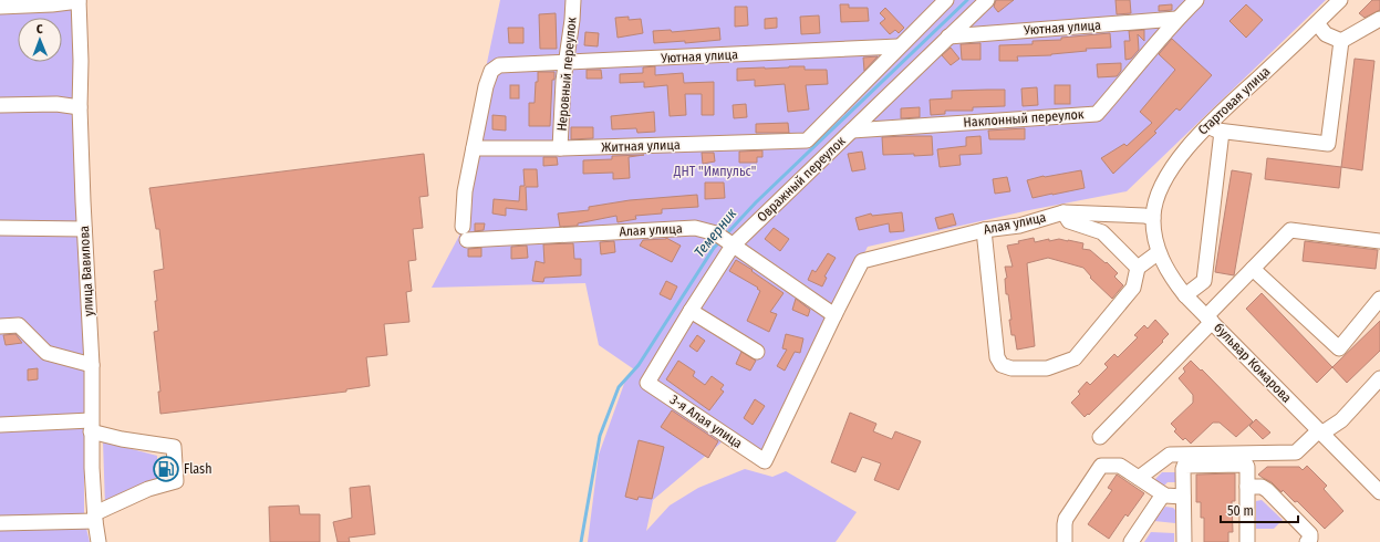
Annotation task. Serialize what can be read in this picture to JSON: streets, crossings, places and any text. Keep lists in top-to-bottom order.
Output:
{
  "streets": {
    "street": [
      "Уютная улица",
      "Неровный переулок",
      "Стартовая улица",
      "Наклонный переулок",
      "Житная улица",
      "Овражный переулок",
      "Алая улица",
      "улица Вавилова",
      "бульвар Комарова",
      "3-я Алая улица"
    ]
  },
  "crossings": [
    ["Уютная улица", "Неровный переулок"],
    ["Уютная улица", "Наклонный переулок"],
    ["Уютная улица", "Житная улица"],
    ["Уютная улица", "Овражный переулок"],
    ["Уютная улица", "Алая улица"],
    ["Неровный переулок", "Житная улица"],
    ["Стартовая улица", "Алая улица"],
    ["Стартовая улица", "бульвар Комарова"],
    ["Наклонный переулок", "Овражный переулок"],
    ["Житная улица", "Овражный переулок"],
    ["Житная улица", "Алая улица"],
    ["Овражный переулок", "Алая улица"],
    ["Овражный переулок", "3-я Алая улица"],
    ["Алая улица", "бульвар Комарова"],
    ["Алая улица", "3-я Алая улица"]
  ],
  "water": ["Темерник"],
  "parks": ["ДНТ \"Импульс\""],
  "places": {
    "fuel station": ["Flash"]
  },
  "scale_bar": "50 m",
  "north": "top"
}
